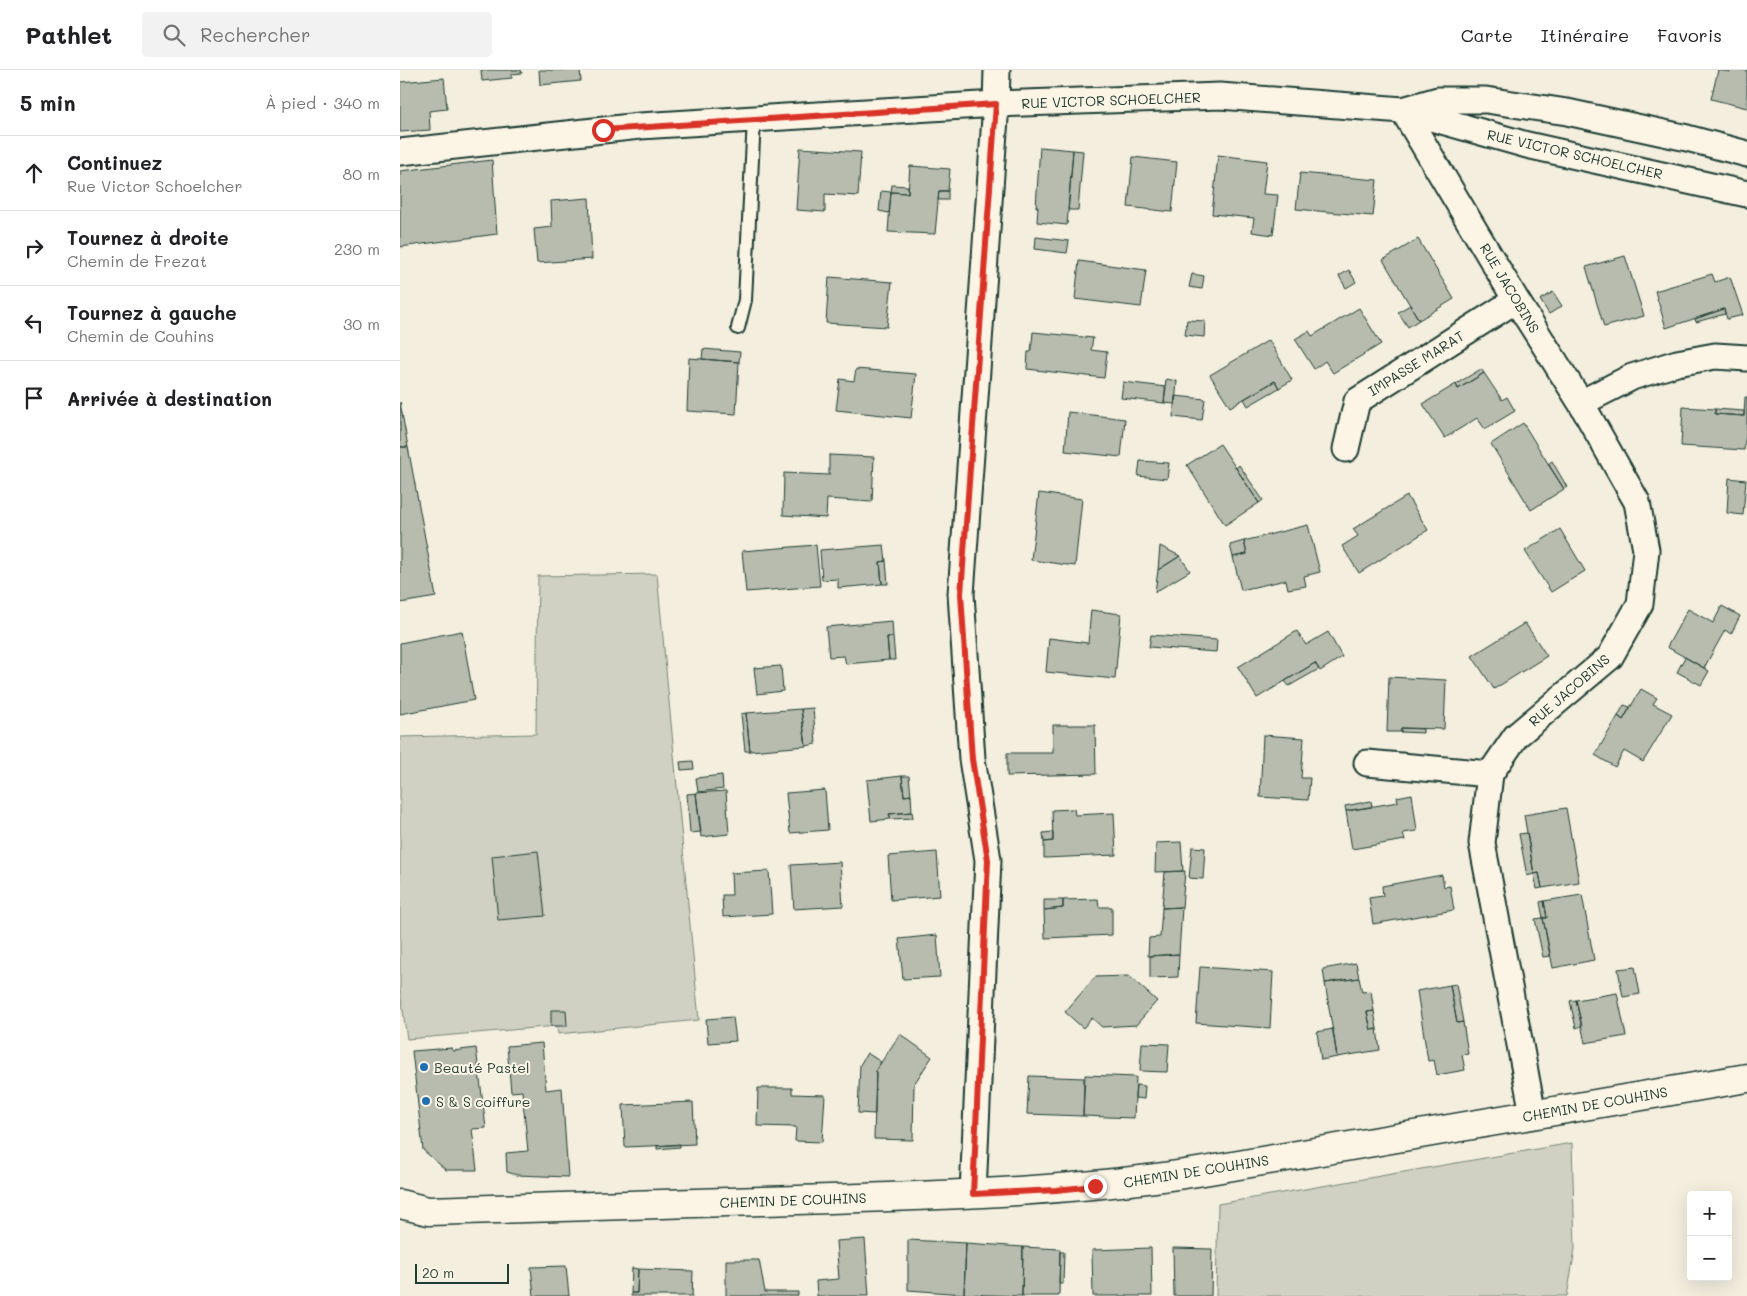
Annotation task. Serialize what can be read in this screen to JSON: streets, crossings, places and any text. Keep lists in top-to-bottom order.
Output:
{
  "streets": {
    "street": [
      "RUE VICTOR SCHOELCHER",
      "RUE JACOBINS",
      "IMPASSE MARAT",
      "CHEMIN DE COUHINS"
    ]
  },
  "crossings": [
    ["RUE VICTOR SCHOELCHER", "RUE JACOBINS"],
    ["RUE JACOBINS", "IMPASSE MARAT"],
    ["RUE JACOBINS", "CHEMIN DE COUHINS"]
  ],
  "places": ["Beauté Pastel", "S & S coiffure"],
  "scale_bar": "20 m",
  "page": {
    "header": "Pathlet",
    "search": "Rechercher",
    "nav": ["Carte", "Itinéraire", "Favoris"],
    "heading": ["5 min", "À pied · 340 m"],
    "list": [
      ["Continuez", "Rue Victor Schoelcher", "80 m"],
      ["Tournez à droite", "Chemin de Frezat", "230 m"],
      ["Tournez à gauche", "Chemin de Couhins", "30 m"],
      "Arrivée à destination"
    ],
    "map_buttons": ["+", "−"],
    "scale": "20 m"
  }
}
